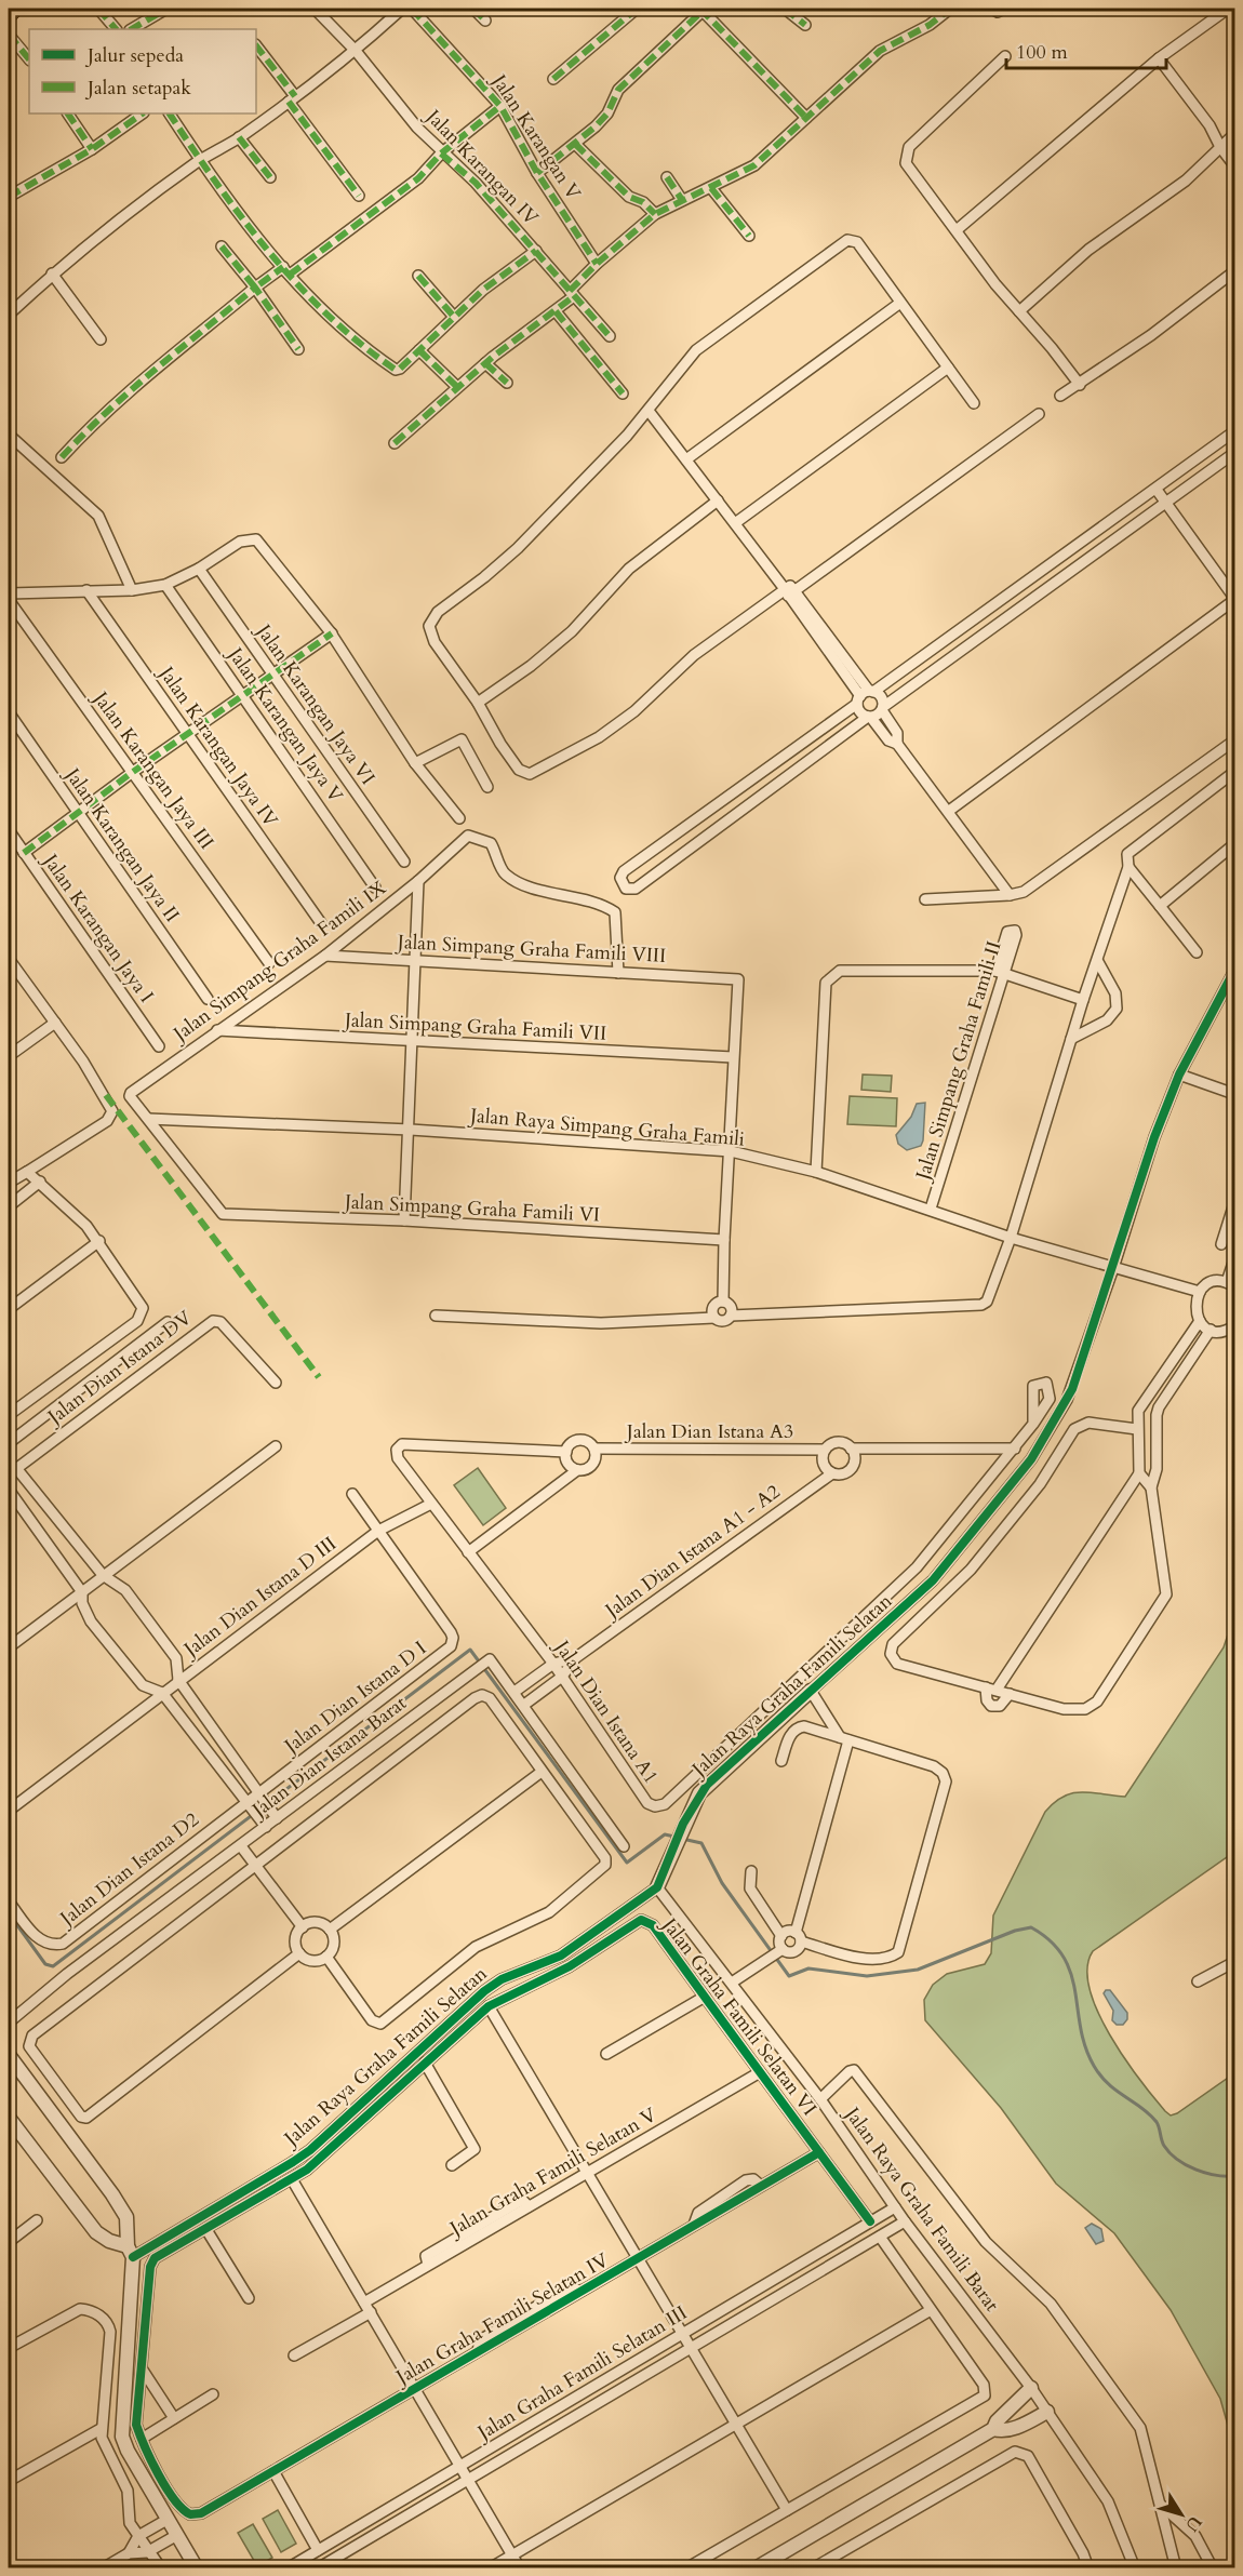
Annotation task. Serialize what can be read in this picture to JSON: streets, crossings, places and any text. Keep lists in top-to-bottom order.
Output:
{
  "streets": {
    "street": [
      "Jalan Karangan V",
      "Jalan Karangan IV",
      "Jalan Karangan Jaya VI",
      "Jalan Karangan Jaya V",
      "Jalan Karangan Jaya IV",
      "Jalan Karangan Jaya III",
      "Jalan Karangan Jaya II",
      "Jalan Karangan Jaya I",
      "Jalan Simpang Graha Famili VIII",
      "Jalan Simpang Graha Famili IX",
      "Jalan Simpang Graha Famili VII",
      "Jalan Simpang Graha Famili II",
      "Jalan Raya Simpang Graha Famili",
      "Jalan Simpang Graha Famili VI",
      "Jalan Dian Istana DV",
      "Jalan Dian Istana A3",
      "Jalan Dian Istana A1 - A2",
      "Jalan Dian Istana D III",
      "Jalan Raya Graha Famili Selatan",
      "Jalan Dian Istana D I",
      "Jalan Dian Istana A1",
      "Jalan Dian Istana Barat",
      "Jalan Dian Istana D2",
      "Jalan Graha Famili Selatan VI",
      "Jalan Graha Famili Selatan V",
      "Jalan Raya Graha Famili Barat",
      "Jalan Graha Famili Selatan IV",
      "Jalan Graha Famili Selatan III"
    ]
  },
  "crossings": [
    ["Jalan Simpang Graha Famili VIII", "Jalan Simpang Graha Famili IX"],
    ["Jalan Simpang Graha Famili VIII", "Jalan Simpang Graha Famili VII"],
    ["Jalan Simpang Graha Famili IX", "Jalan Simpang Graha Famili VII"],
    ["Jalan Simpang Graha Famili IX", "Jalan Raya Simpang Graha Famili"],
    ["Jalan Simpang Graha Famili IX", "Jalan Simpang Graha Famili VI"],
    ["Jalan Simpang Graha Famili II", "Jalan Raya Simpang Graha Famili"],
    ["Jalan Raya Simpang Graha Famili", "Jalan Raya Graha Famili Selatan"],
    ["Jalan Dian Istana DV", "Jalan Dian Istana D III"],
    ["Jalan Dian Istana A3", "Jalan Dian Istana A1 - A2"],
    ["Jalan Dian Istana A3", "Jalan Dian Istana A1"],
    ["Jalan Dian Istana A1 - A2", "Jalan Dian Istana A1"],
    ["Jalan Dian Istana A1 - A2", "Jalan Dian Istana Barat"],
    ["Jalan Dian Istana D III", "Jalan Dian Istana D I"],
    ["Jalan Dian Istana D III", "Jalan Dian Istana A1"],
    ["Jalan Raya Graha Famili Selatan", "Jalan Raya Graha Famili Barat"],
    ["Jalan Dian Istana D I", "Jalan Dian Istana D2"],
    ["Jalan Graha Famili Selatan VI", "Jalan Graha Famili Selatan V"],
    ["Jalan Graha Famili Selatan VI", "Jalan Graha Famili Selatan IV"],
    ["Jalan Graha Famili Selatan VI", "Jalan Graha Famili Selatan III"],
    ["Jalan Raya Graha Famili Barat", "Jalan Graha Famili Selatan III"]
  ],
  "legend": ["Jalur sepeda", "Jalan setapak"],
  "scale_bar": "100 m",
  "north": "bottom right"
}
